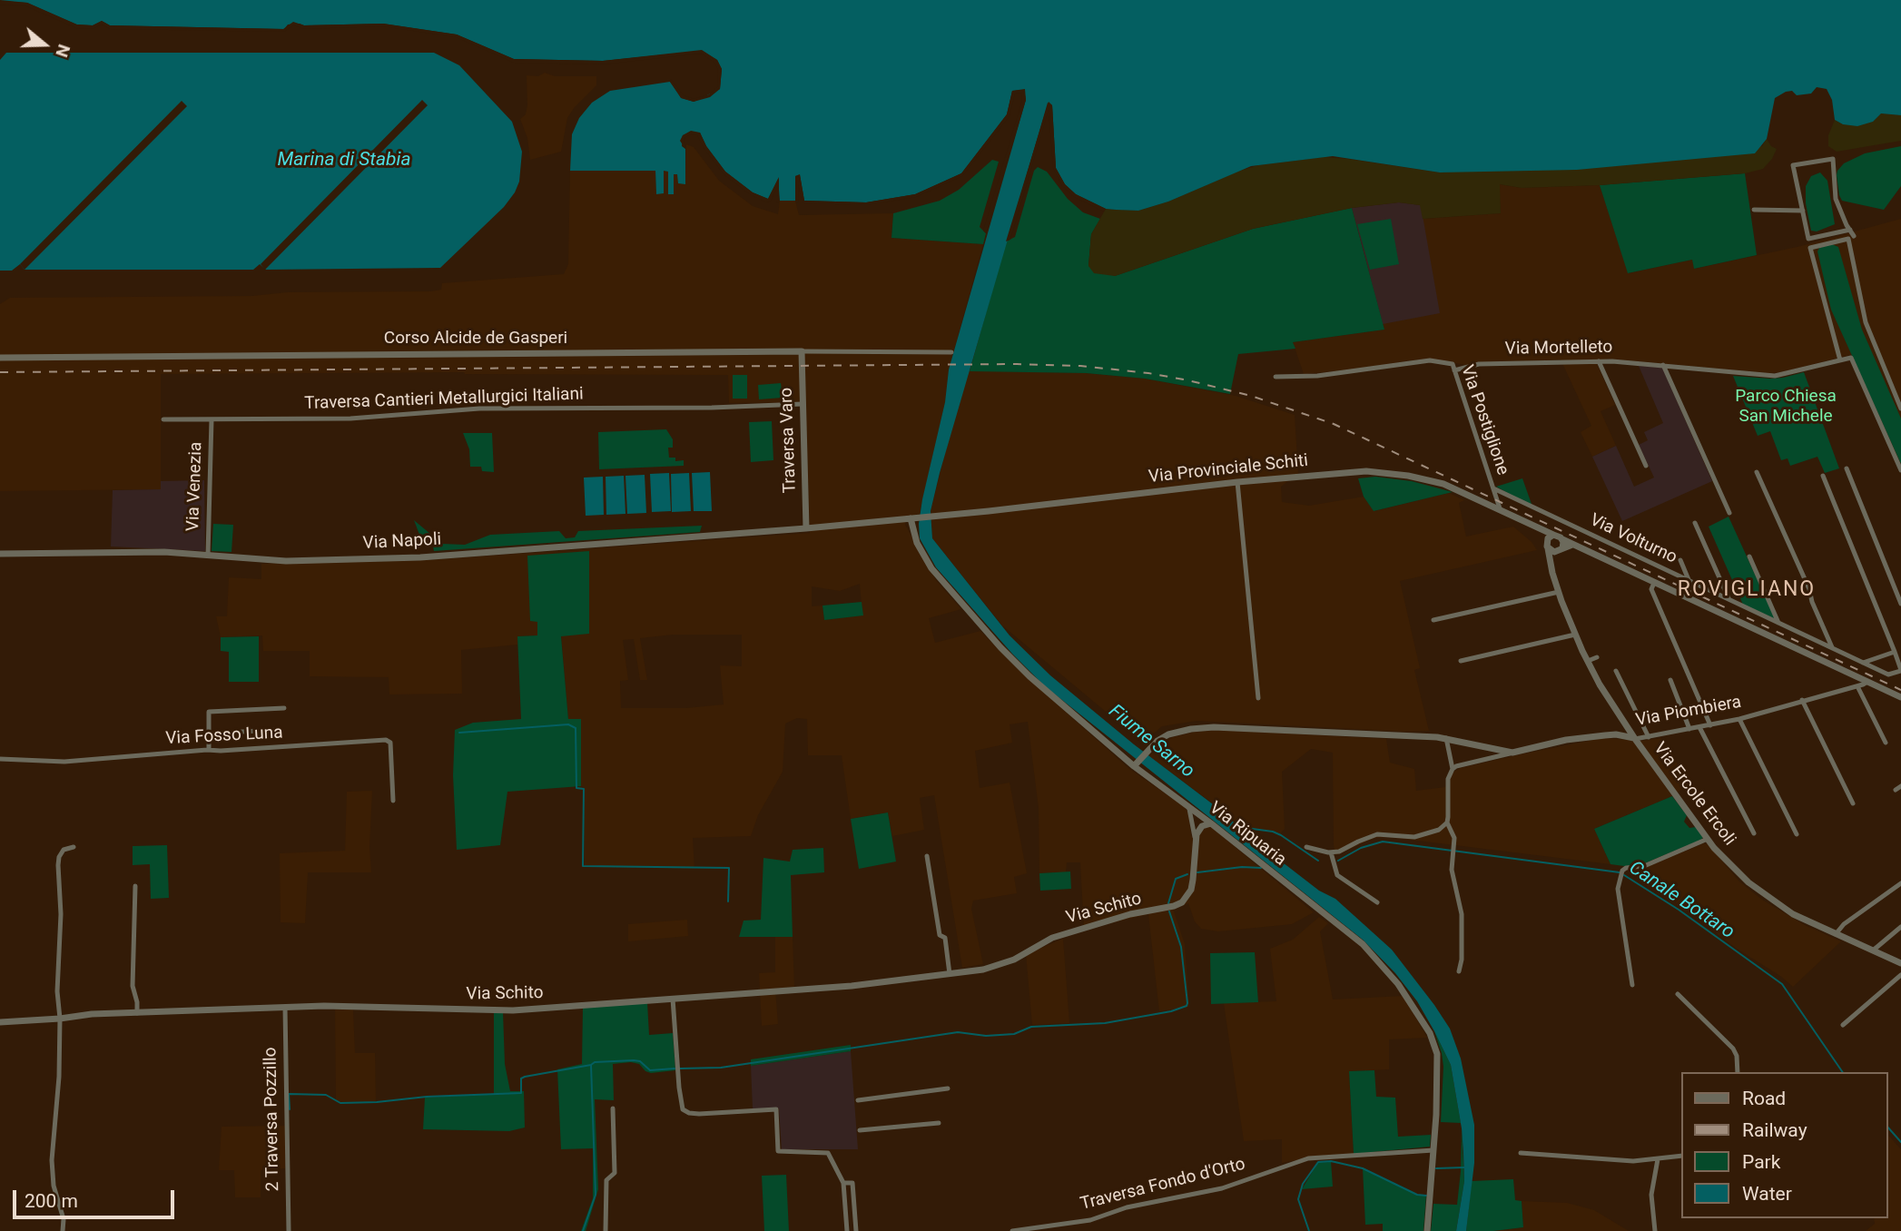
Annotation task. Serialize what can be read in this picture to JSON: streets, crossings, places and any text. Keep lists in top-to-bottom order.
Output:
{
  "streets": {
    "street": [
      "Corso Alcide de Gasperi",
      "Via Mortelleto",
      "Traversa Cantieri Metallurgici Italiani",
      "Via Postiglione",
      "Traversa Varo",
      "Via Provinciale Schiti",
      "Via Venezia",
      "Via Volturno",
      "Via Napoli",
      "Via Piombiera",
      "Via Fosso Luna",
      "Via Ercole Ercoli",
      "Via Ripuaria",
      "Via Schito",
      "2 Traversa Pozzillo",
      "Traversa Fondo d'Orto"
    ]
  },
  "crossings": [
    ["Corso Alcide de Gasperi", "Traversa Varo"],
    ["Via Mortelleto", "Via Postiglione"],
    ["Traversa Cantieri Metallurgici Italiani", "Traversa Varo"],
    ["Traversa Cantieri Metallurgici Italiani", "Via Venezia"],
    ["Via Postiglione", "Via Provinciale Schiti"],
    ["Via Postiglione", "Via Volturno"],
    ["Traversa Varo", "Via Napoli"],
    ["Via Provinciale Schiti", "Via Napoli"],
    ["Via Provinciale Schiti", "Via Ercole Ercoli"],
    ["Via Provinciale Schiti", "Via Ripuaria"],
    ["Via Venezia", "Via Napoli"],
    ["Via Napoli", "Via Ripuaria"],
    ["Via Piombiera", "Via Ercole Ercoli"],
    ["Via Piombiera", "Via Ripuaria"],
    ["Via Ripuaria", "Traversa Fondo d'Orto"],
    ["Via Schito", "2 Traversa Pozzillo"]
  ],
  "districts": ["ROVIGLIANO"],
  "water": ["Marina di Stabia", "Fiume Sarno", "Canale Bottaro"],
  "parks": ["Parco Chiesa San Michele"],
  "legend": [
    "Road",
    "Railway",
    "Park",
    "Water"
  ],
  "scale_bar": "200 m",
  "north": "right"
}
